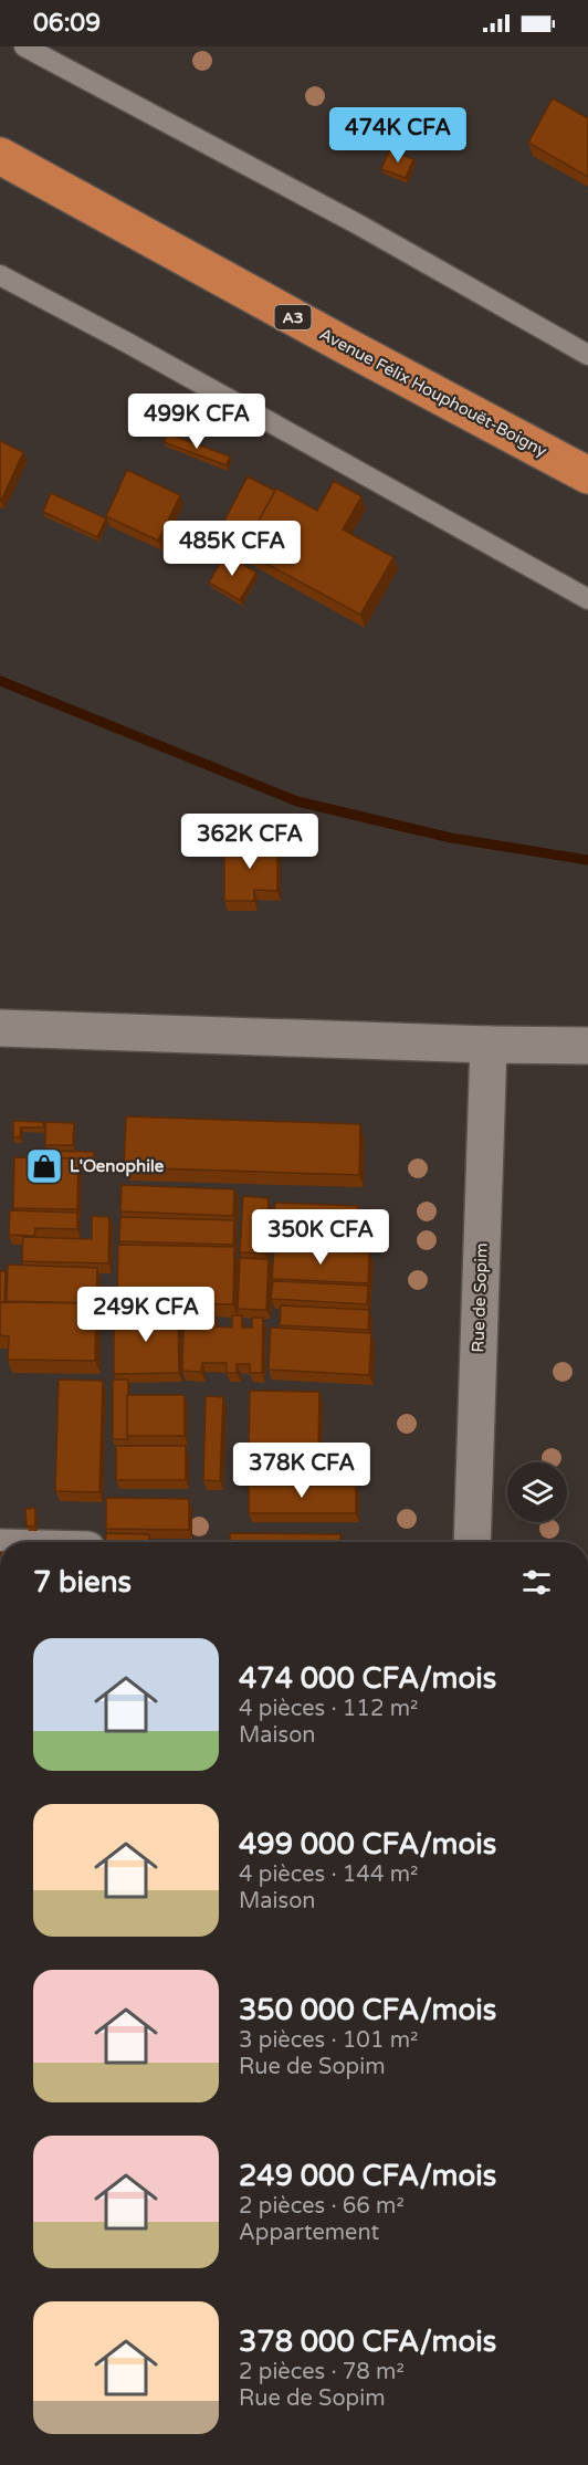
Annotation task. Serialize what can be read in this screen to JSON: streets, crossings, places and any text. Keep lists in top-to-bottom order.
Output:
{
  "streets": {
    "highway": ["A3", "Avenue Félix Houphouët-Boigny"],
    "street": ["Rue de Sopim"]
  },
  "places": {
    "shop": ["L'Oenophile"]
  },
  "page": {
    "status": "06:09",
    "price": [
      "474K CFA",
      "499K CFA",
      "485K CFA",
      "362K CFA",
      "350K CFA",
      "249K CFA",
      "378K CFA"
    ],
    "heading": "7 biens",
    "list": [
      {
        "name": "474 000 CFA/mois",
        "note": "4 pièces · 112 m² · Maison"
      },
      {
        "name": "499 000 CFA/mois",
        "note": "4 pièces · 144 m² · Maison"
      },
      {
        "name": "350 000 CFA/mois",
        "note": "3 pièces · 101 m² · Rue de Sopim"
      },
      {
        "name": "249 000 CFA/mois",
        "note": "2 pièces · 66 m² · Appartement"
      },
      {
        "name": "378 000 CFA/mois",
        "note": "2 pièces · 78 m² · Rue de Sopim"
      }
    ]
  }
}
